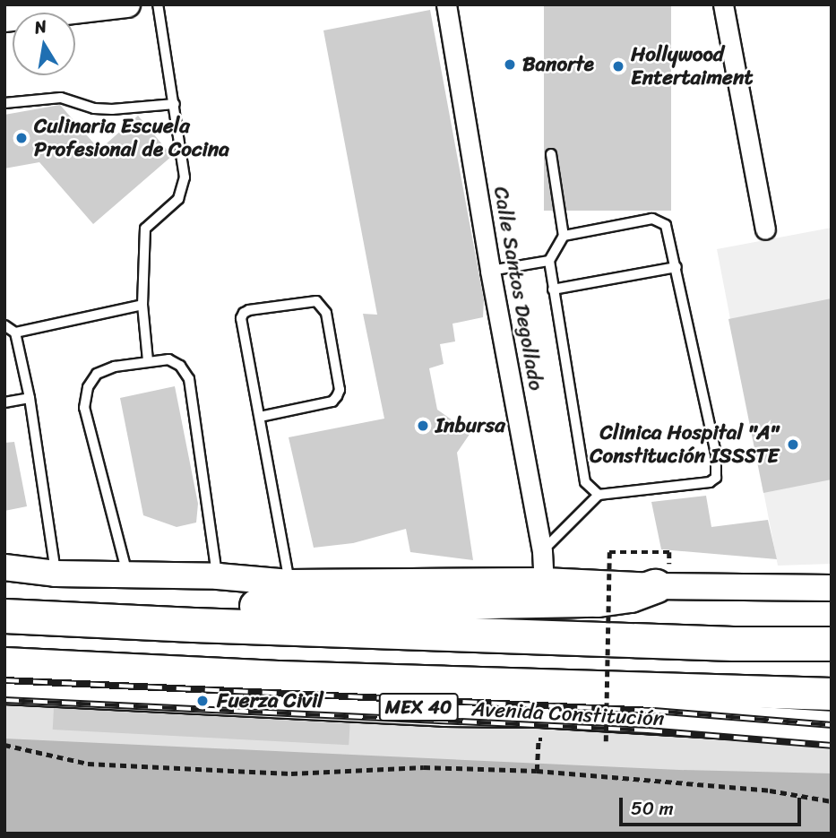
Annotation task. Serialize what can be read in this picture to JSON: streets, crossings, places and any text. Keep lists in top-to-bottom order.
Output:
{
  "streets": {
    "highway": ["MEX 40", "Avenida Constitución"],
    "street": ["Calle Santos Degollado"]
  },
  "places": [
    "Banorte",
    "Hollywood Entertaiment",
    "Culinaria Escuela Profesional de Cocina",
    "Inbursa",
    "Clinica Hospital \"A\" Constitución ISSSTE",
    "Fuerza Civil"
  ],
  "scale_bar": "50 m",
  "north": "top"
}
